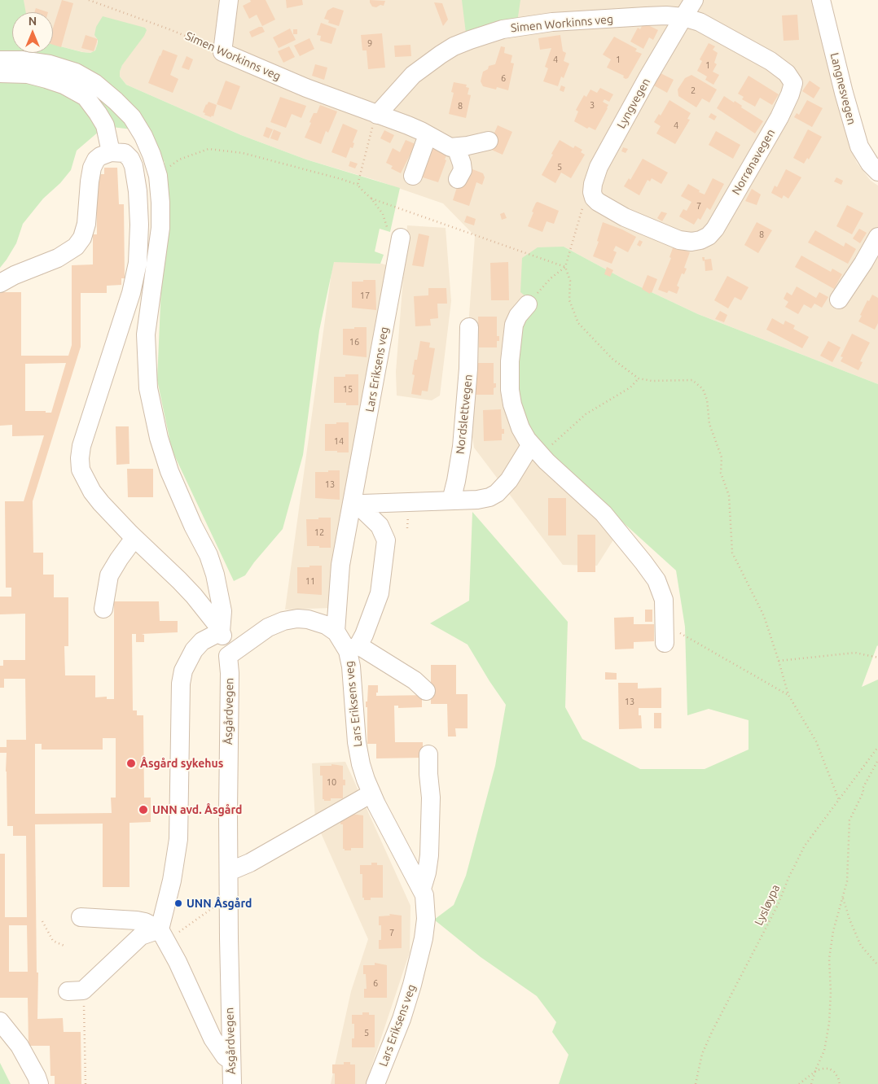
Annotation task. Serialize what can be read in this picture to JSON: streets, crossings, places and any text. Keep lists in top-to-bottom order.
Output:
{
  "streets": {
    "street": [
      "Simen Workinns veg",
      "Langnesvegen",
      "Lyngvegen",
      "Norrønavegen",
      "Lars Eriksens veg",
      "Nordslettvegen",
      "Åsgårdvegen"
    ],
    "path": ["Lysløypa"]
  },
  "crossings": [
    ["Simen Workinns veg", "Lyngvegen"],
    ["Simen Workinns veg", "Norrønavegen"],
    ["Lyngvegen", "Norrønavegen"]
  ],
  "places": ["Åsgård sykehus", "UNN avd. Åsgård", "UNN Åsgård"],
  "house_numbers": [
    "9",
    "4",
    "1",
    "1",
    "6",
    "2",
    "3",
    "8",
    "4",
    "5",
    "7",
    "8",
    "17",
    "16",
    "15",
    "14",
    "13",
    "12",
    "11",
    "13",
    "10",
    "7",
    "6",
    "5"
  ],
  "north": "top"
}
